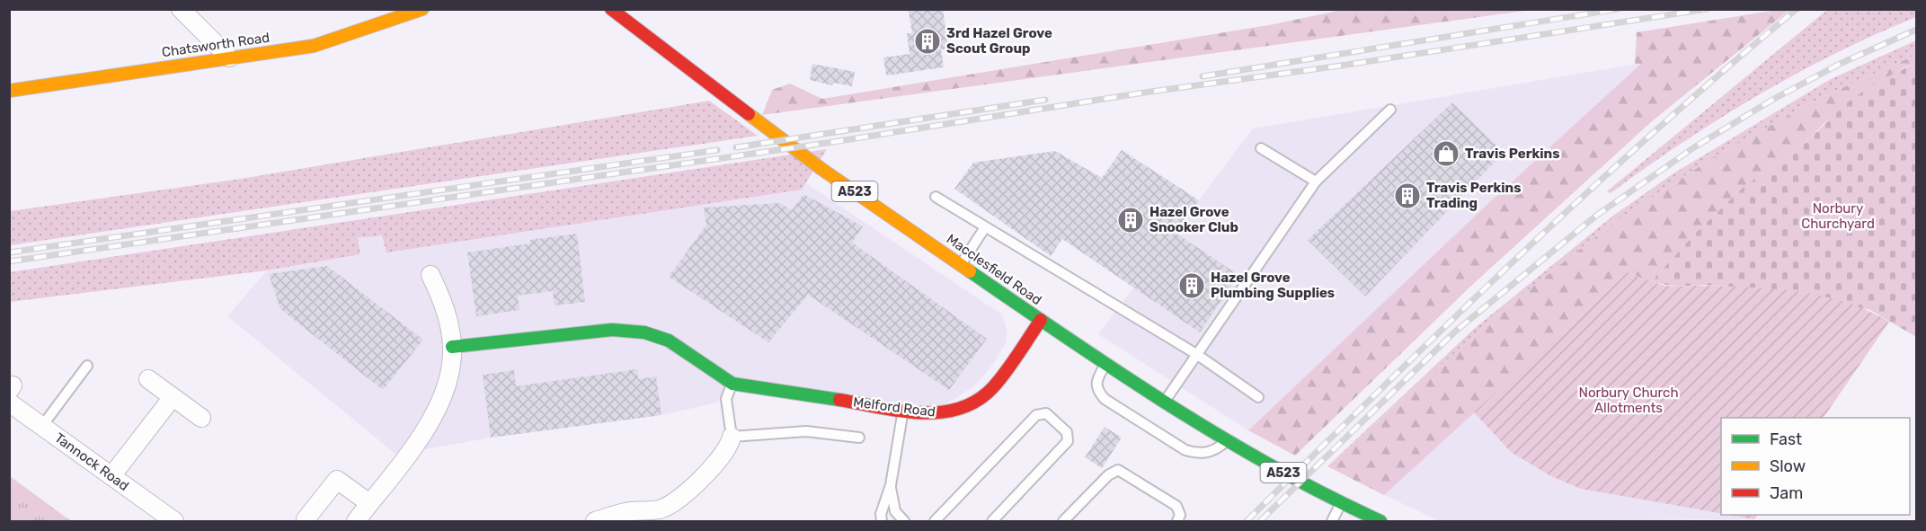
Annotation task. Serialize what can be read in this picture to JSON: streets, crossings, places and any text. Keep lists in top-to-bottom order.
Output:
{
  "streets": {
    "main road": [
      "Chatsworth Road",
      "A523",
      "Macclesfield Road",
      "Melford Road"
    ],
    "street": ["Tannock Road"]
  },
  "crossings": [
    ["Macclesfield Road", "Melford Road"]
  ],
  "parks": ["Norbury Churchyard", "Norbury Church Allotments"],
  "places": {
    "building": [
      "3rd Hazel Grove Scout Group",
      "Travis Perkins Trading",
      "Hazel Grove Snooker Club",
      "Hazel Grove Plumbing Supplies"
    ],
    "shop": ["Travis Perkins"]
  },
  "legend": ["Fast", "Slow", "Jam"]
}
